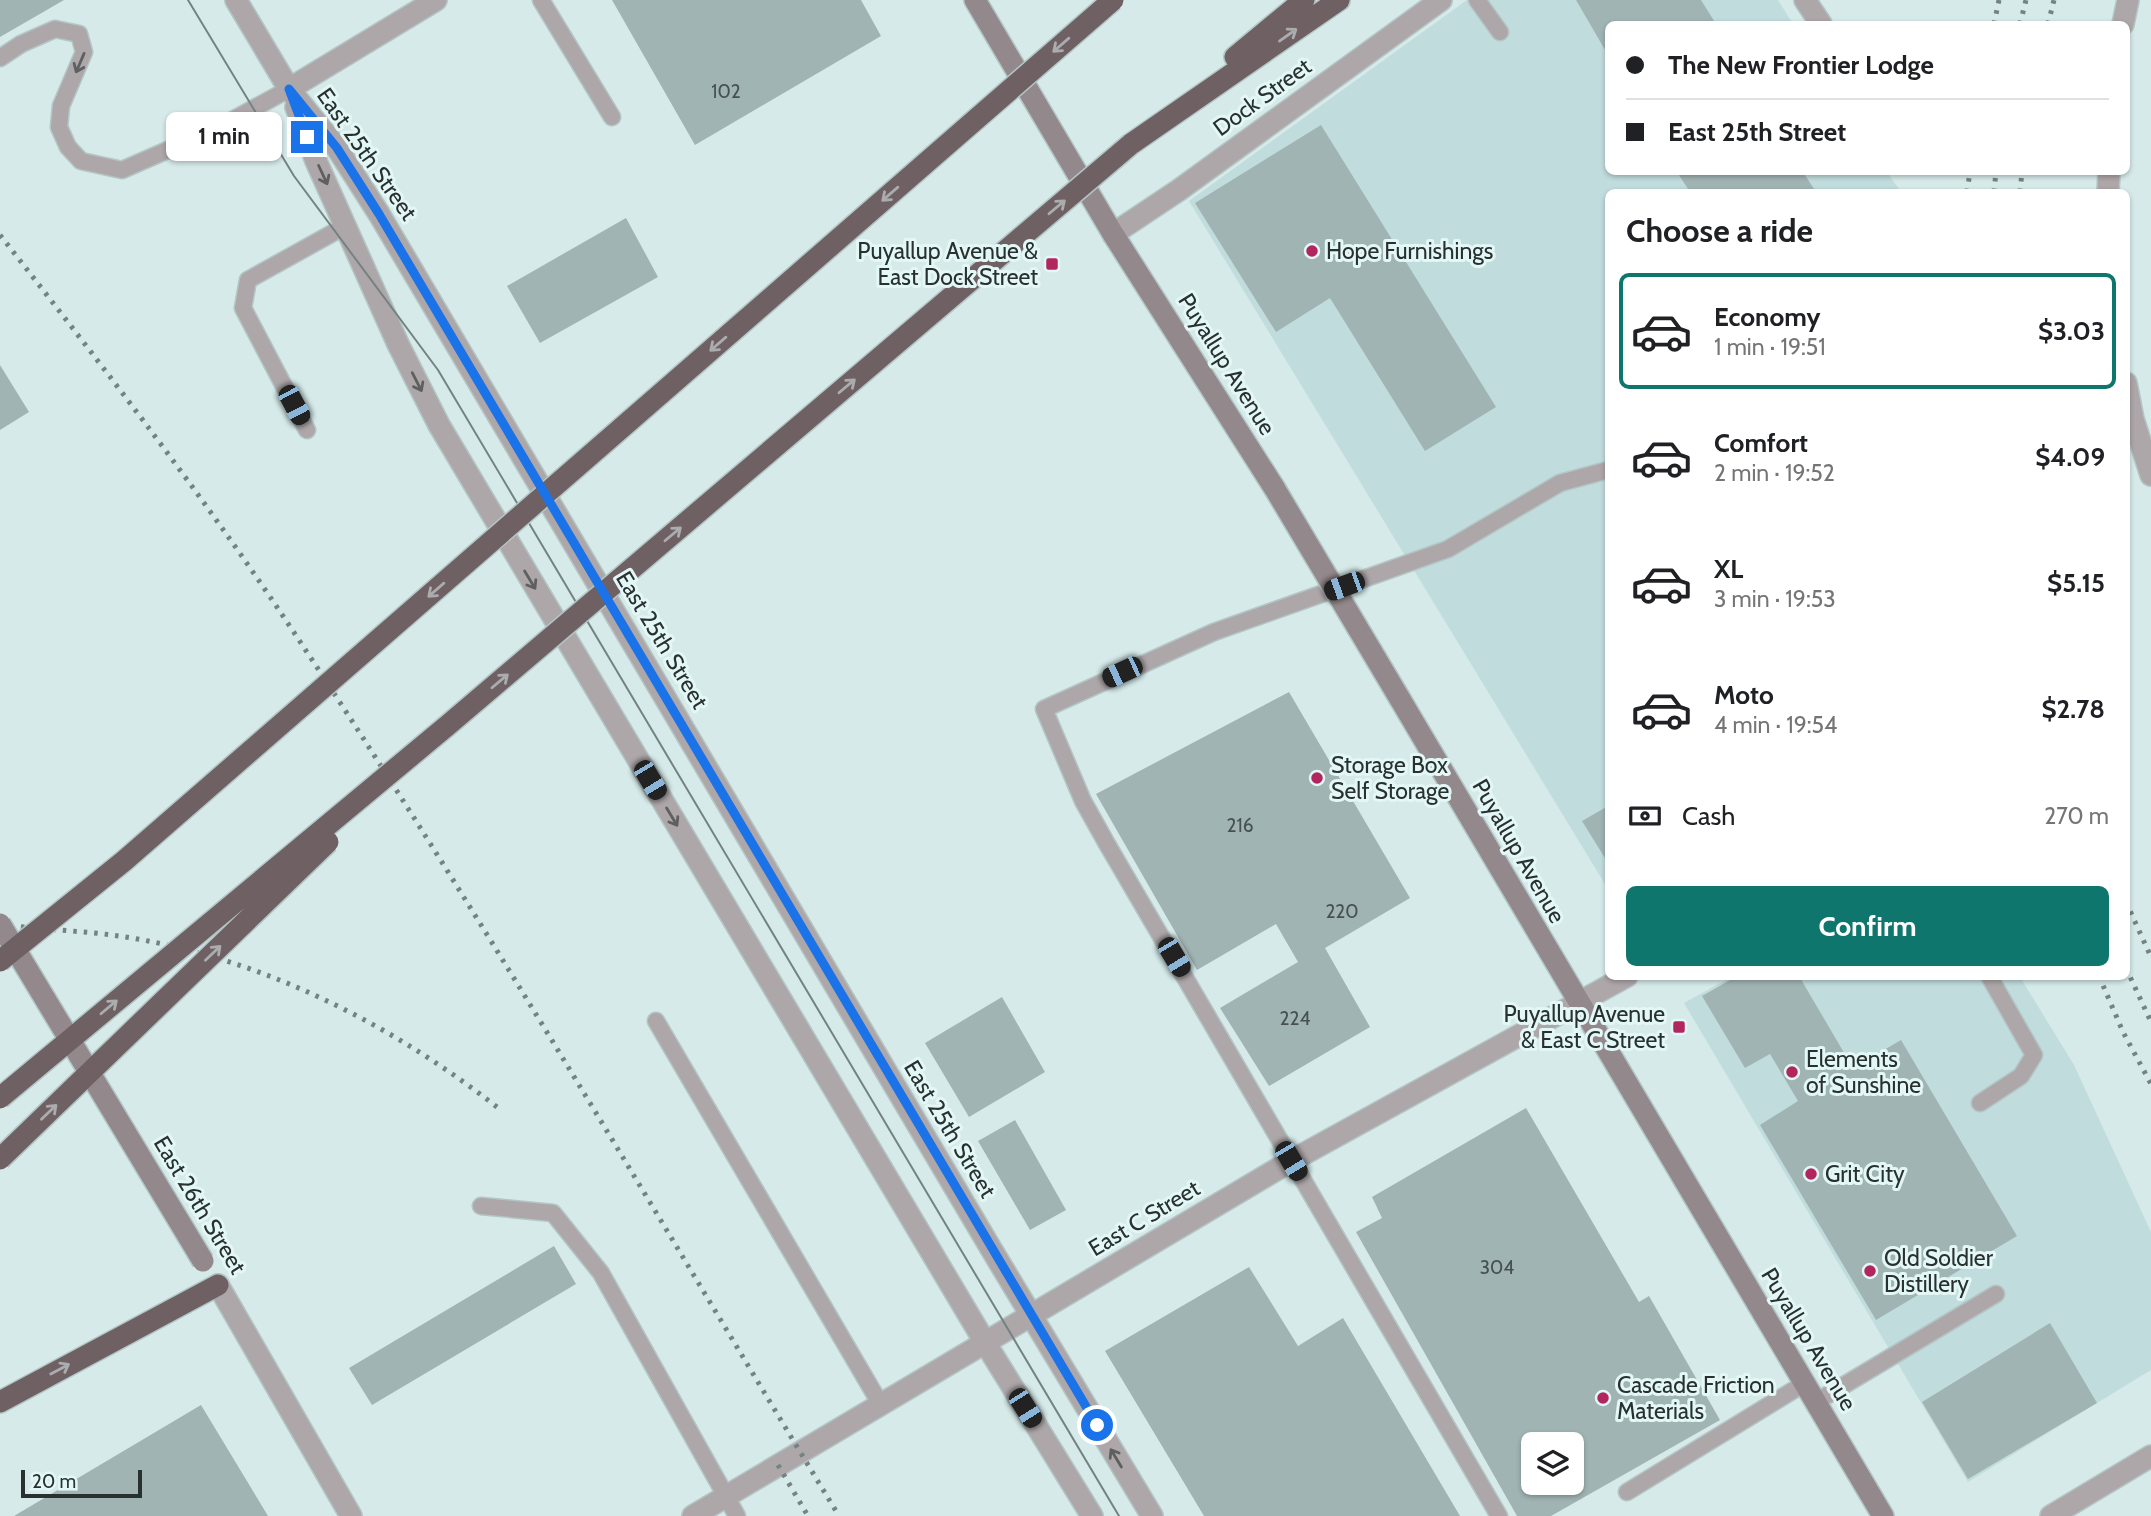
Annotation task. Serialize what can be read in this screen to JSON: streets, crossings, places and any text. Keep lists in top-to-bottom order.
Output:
{
  "streets": {
    "main road": ["Puyallup Avenue", "East 26th Street"],
    "street": ["Dock Street", "East 25th Street", "East C Street"]
  },
  "crossings": [
    ["Dock Street", "Puyallup Avenue"],
    ["East 25th Street", "East C Street"],
    ["Puyallup Avenue", "East C Street"]
  ],
  "places": {
    "other": [
      "Hope Furnishings",
      "Storage Box Self Storage",
      "Elements of Sunshine",
      "Grit City",
      "Old Soldier Distillery",
      "Cascade Friction Materials"
    ],
    "transit": ["Puyallup Avenue & East Dock Street", "Puyallup Avenue & East C Street"]
  },
  "house_numbers": [
    "102",
    "216",
    "220",
    "224",
    "304"
  ],
  "scale_bar": "20 m",
  "page": {
    "banner": ["The New Frontier Lodge", "East 25th Street"],
    "bubble": "1 min",
    "heading": "Choose a ride",
    "list": [
      {
        "name": "Economy",
        "note": "1 min · 19:51",
        "value": "$3.03"
      },
      {
        "name": "Comfort",
        "note": "2 min · 19:52",
        "value": "$4.09"
      },
      {
        "name": "XL",
        "note": "3 min · 19:53",
        "value": "$5.15"
      },
      {
        "name": "Moto",
        "note": "4 min · 19:54",
        "value": "$2.78"
      }
    ],
    "pay": ["Cash", "270 m"],
    "buttons": "Confirm",
    "scale": "20 m"
  }
}
